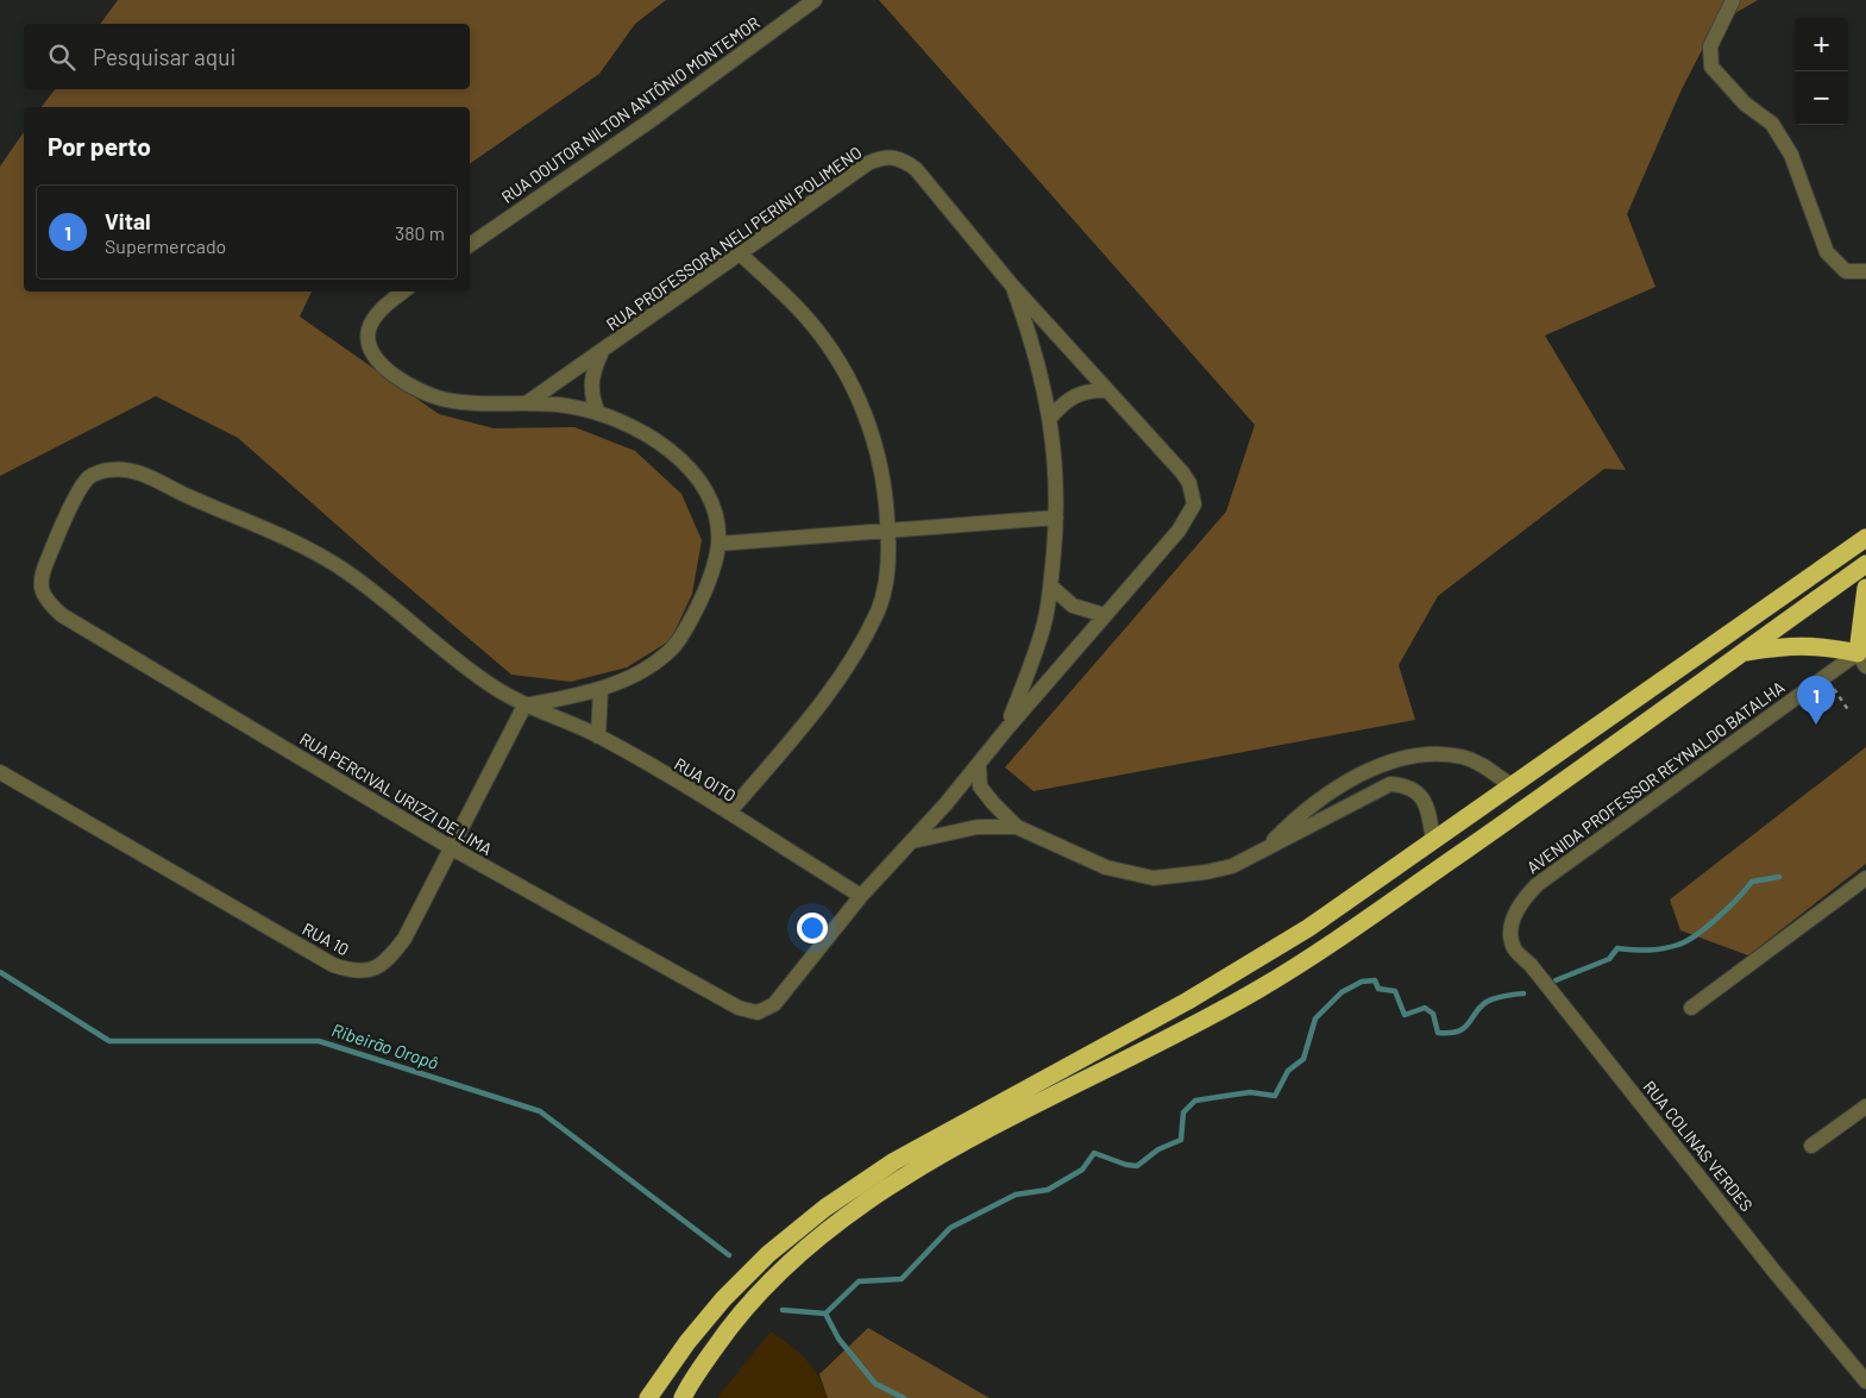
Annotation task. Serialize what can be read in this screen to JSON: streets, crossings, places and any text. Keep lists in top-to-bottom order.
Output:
{
  "streets": {
    "street": [
      "RUA DOUTOR NILTON ANTÔNIO MONTEMOR",
      "RUA PROFESSORA NELI PERINI POLIMENO",
      "AVENIDA PROFESSOR REYNALDO BATALHA",
      "RUA OITO",
      "RUA PERCIVAL URIZZI DE LIMA",
      "RUA 10",
      "RUA COLINAS VERDES"
    ]
  },
  "crossings": [
    ["AVENIDA PROFESSOR REYNALDO BATALHA", "RUA COLINAS VERDES"],
    ["RUA OITO", "RUA PERCIVAL URIZZI DE LIMA"],
    ["RUA OITO", "RUA 10"],
    ["RUA PERCIVAL URIZZI DE LIMA", "RUA 10"]
  ],
  "water": ["Ribeirão Oropô"],
  "page": {
    "map_buttons": ["+", "−"],
    "search": "Pesquisar aqui",
    "heading": "Por perto",
    "list": [
      {
        "mark": "1",
        "name": "Vital",
        "note": "Supermercado",
        "value": "380 m"
      }
    ],
    "pins": "1"
  }
}
